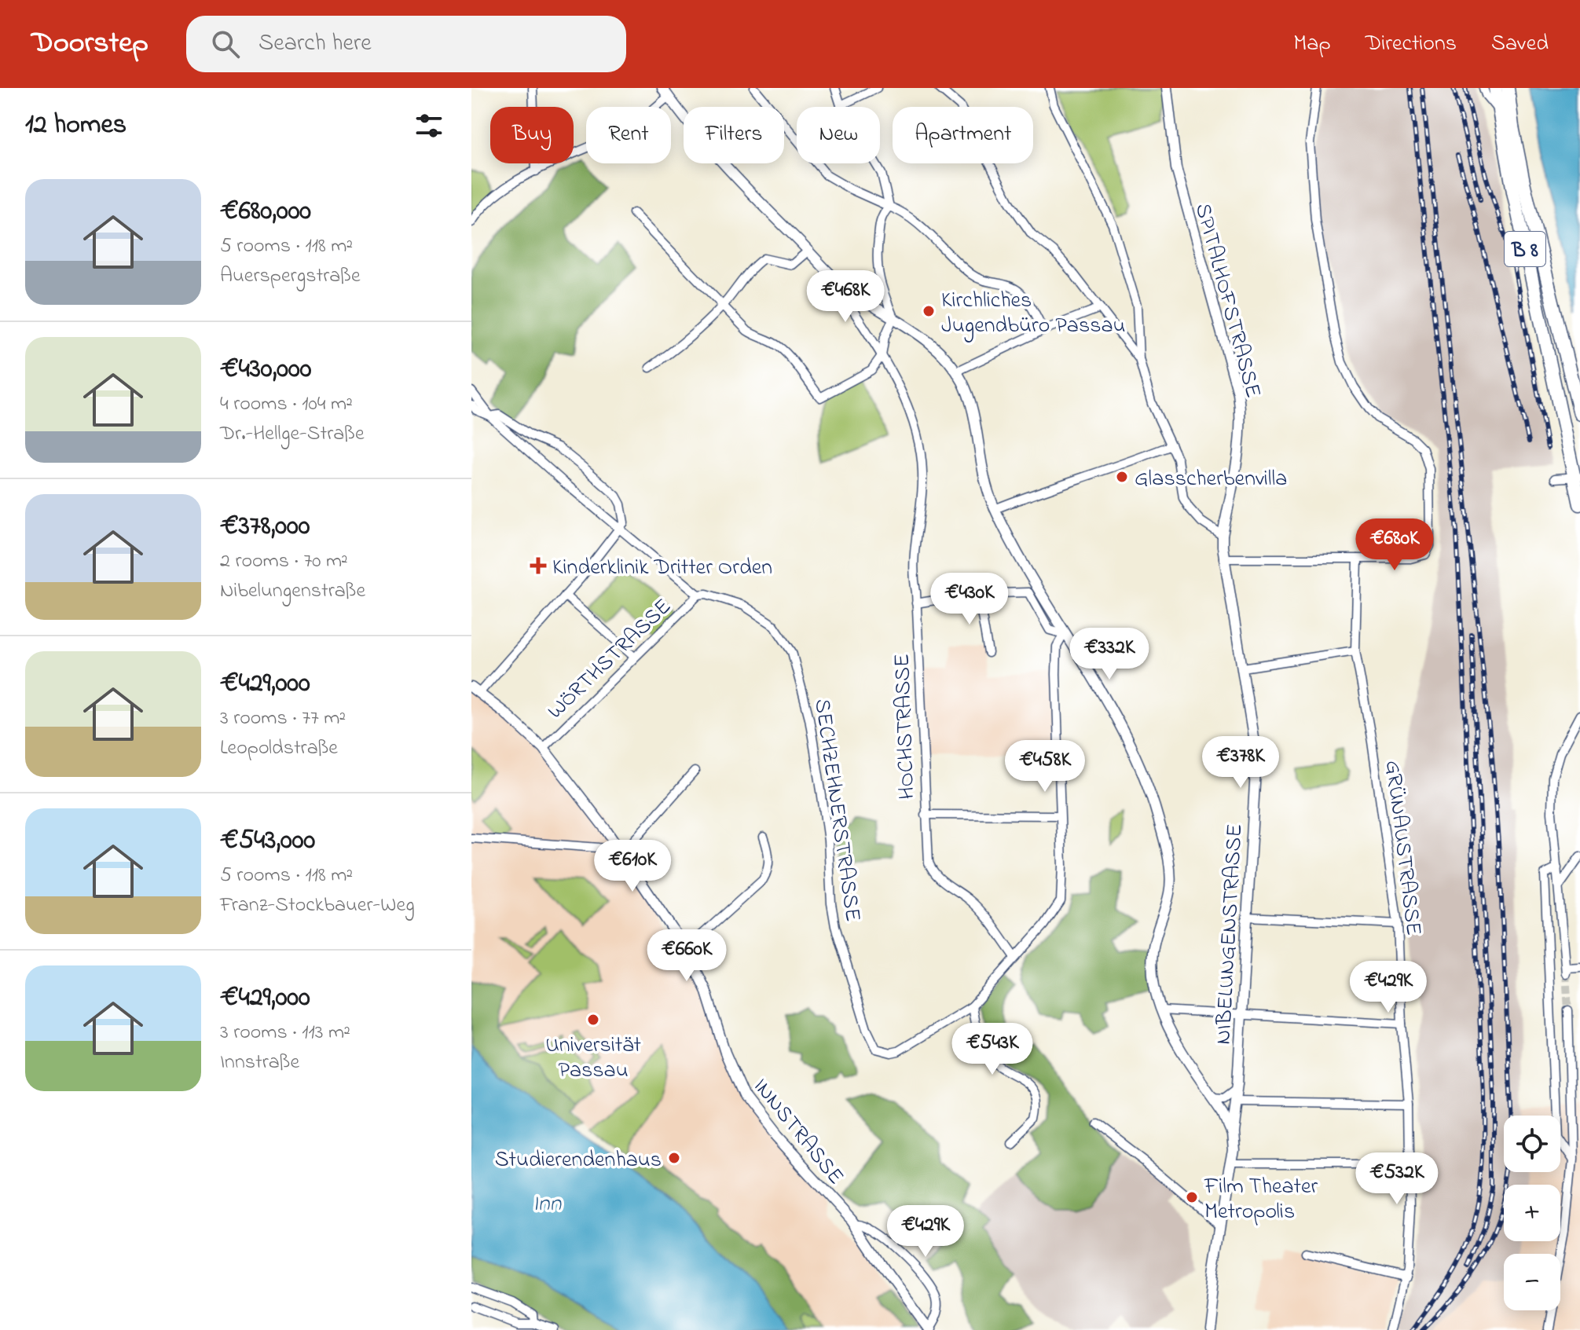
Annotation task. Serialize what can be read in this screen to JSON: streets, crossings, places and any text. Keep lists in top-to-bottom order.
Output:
{
  "streets": {
    "main road": ["B 8"],
    "street": [
      "SPITALHOFSTRASSE",
      "WÖRTHSTRASSE",
      "HOCHSTRASSE",
      "SECHZEHNERSTRASSE",
      "GRÜNAUSTRASSE",
      "NIBELUNGENSTRASSE",
      "INNSTRASSE"
    ]
  },
  "crossings": [
    ["SPITALHOFSTRASSE", "NIBELUNGENSTRASSE"],
    ["WÖRTHSTRASSE", "SECHZEHNERSTRASSE"],
    ["WÖRTHSTRASSE", "INNSTRASSE"],
    ["HOCHSTRASSE", "SECHZEHNERSTRASSE"]
  ],
  "water": ["Inn"],
  "places": {
    "other": [
      "Kirchliches Jugendbüro Passau",
      "Glasscherbenvilla",
      "Universität Passau",
      "Studierendenhaus",
      "Film Theater Metropolis"
    ],
    "health": ["Kinderklinik Dritter Orden"]
  },
  "page": {
    "header": "Doorstep",
    "search": "Search here",
    "nav": ["Map", "Directions", "Saved"],
    "heading": "12 homes",
    "chip": [
      "Buy",
      "Rent",
      "Filters",
      "New",
      "Apartment"
    ],
    "list": [
      {
        "name": "€680,000",
        "note": "5 rooms · 118 m² · Auerspergstraße"
      },
      {
        "name": "€430,000",
        "note": "4 rooms · 104 m² · Dr.-Hellge-Straße"
      },
      {
        "name": "€378,000",
        "note": "2 rooms · 70 m² · Nibelungenstraße"
      },
      {
        "name": "€429,000",
        "note": "3 rooms · 77 m² · Leopoldstraße"
      },
      {
        "name": "€543,000",
        "note": "5 rooms · 118 m² · Franz-Stockbauer-Weg"
      },
      {
        "name": "€429,000",
        "note": "3 rooms · 113 m² · Innstraße"
      }
    ],
    "price": [
      "€468K",
      "€680K",
      "€430K",
      "€332K",
      "€378K",
      "€458K",
      "€610K",
      "€660K",
      "€429K",
      "€543K",
      "€532K",
      "€429K"
    ],
    "map_buttons": ["+", "−"]
  }
}
